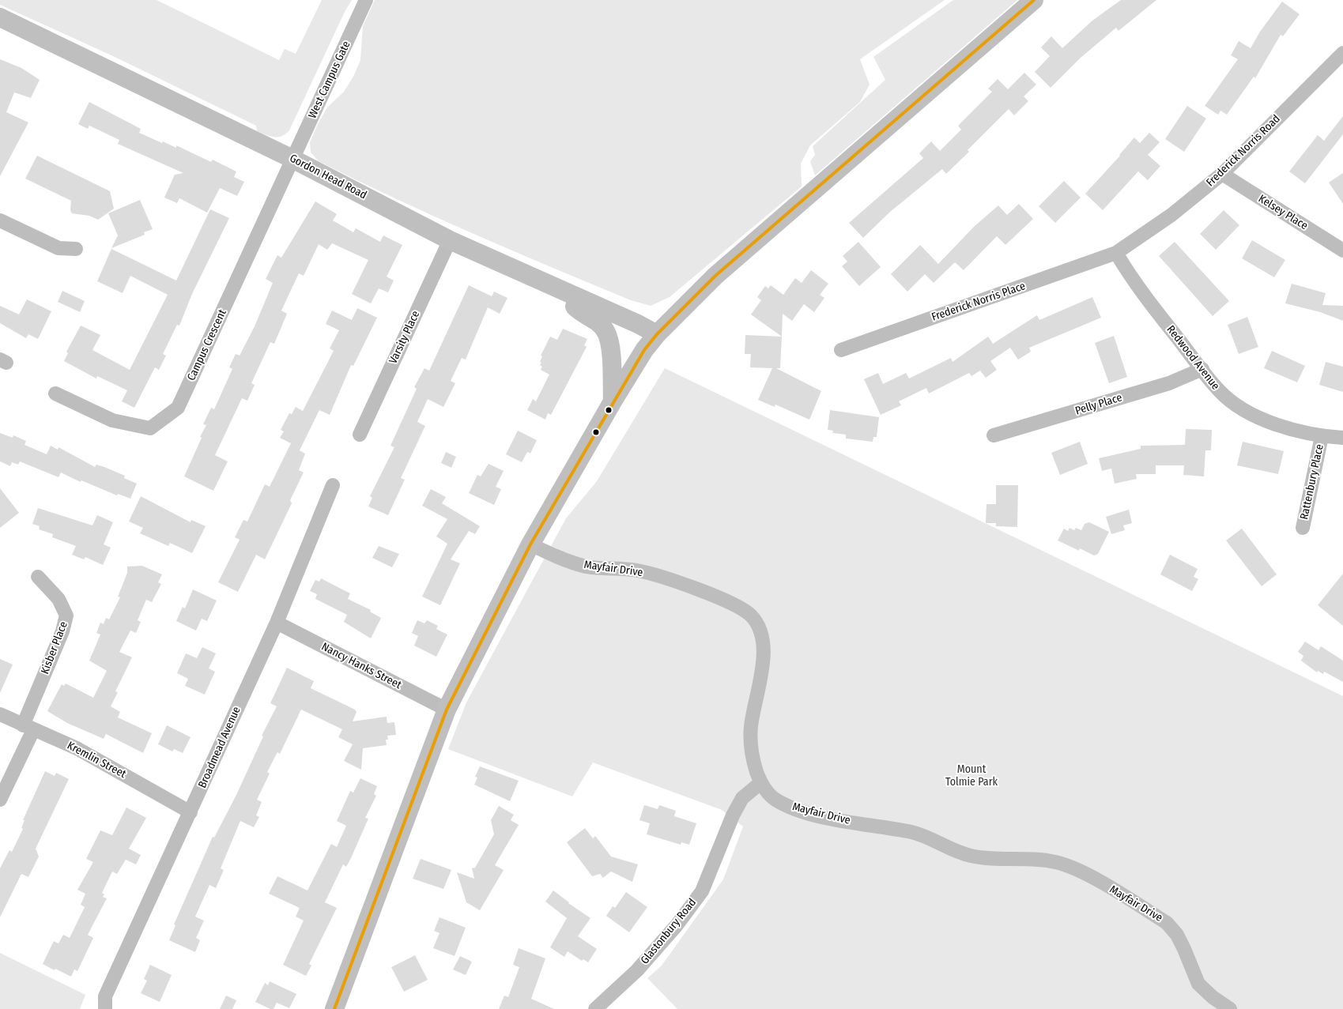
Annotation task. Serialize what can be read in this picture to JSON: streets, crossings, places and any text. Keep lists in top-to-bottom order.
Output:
{
  "streets": {
    "main road": ["Gordon Head Road"],
    "street": [
      "West Campus Gate",
      "Frederick Norris Road",
      "Kelsey Place",
      "Frederick Norris Place",
      "Varsity Place",
      "Campus Crescent",
      "Redwood Avenue",
      "Pelly Place",
      "Rattenbury Place",
      "Mayfair Drive",
      "Kisber Place",
      "Nancy Hanks Street",
      "Broadmead Avenue",
      "Kremlin Street",
      "Glastonbury Road"
    ]
  },
  "crossings": [
    ["West Campus Gate", "Gordon Head Road"],
    ["West Campus Gate", "Campus Crescent"],
    ["Frederick Norris Road", "Kelsey Place"],
    ["Frederick Norris Road", "Frederick Norris Place"],
    ["Frederick Norris Road", "Redwood Avenue"],
    ["Gordon Head Road", "Varsity Place"],
    ["Gordon Head Road", "Campus Crescent"],
    ["Frederick Norris Place", "Redwood Avenue"],
    ["Redwood Avenue", "Pelly Place"],
    ["Redwood Avenue", "Rattenbury Place"],
    ["Mayfair Drive", "Glastonbury Road"],
    ["Kisber Place", "Kremlin Street"],
    ["Nancy Hanks Street", "Broadmead Avenue"],
    ["Broadmead Avenue", "Kremlin Street"]
  ],
  "parks": ["Mount Tolmie Park"]
}
